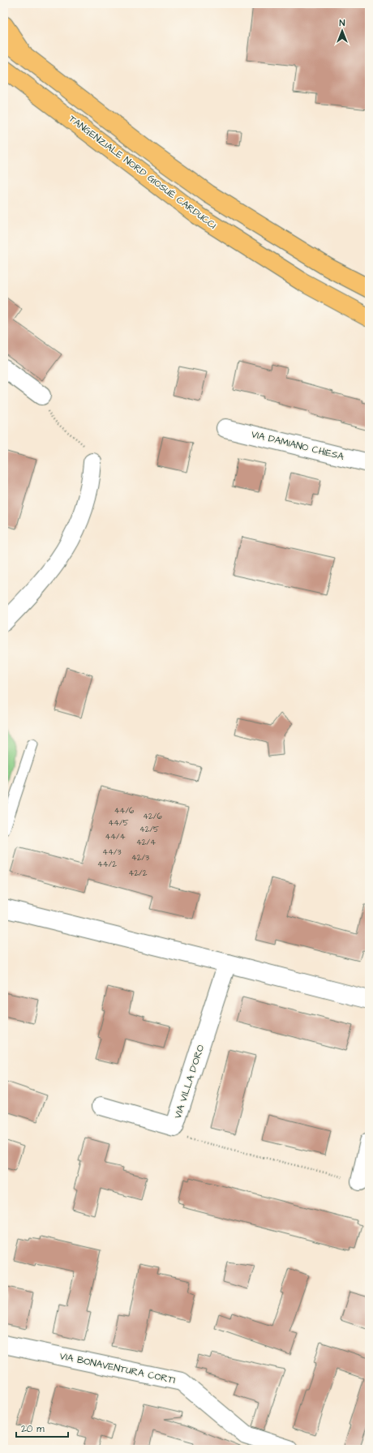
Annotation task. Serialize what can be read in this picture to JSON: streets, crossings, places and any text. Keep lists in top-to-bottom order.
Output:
{
  "streets": {
    "highway": ["TANGENZIALE NORD GIOSUÈ CARDUCCI"],
    "street": ["VIA DAMIANO CHIESA", "VIA VILLA D'ORO", "VIA BONAVENTURA CORTI"]
  },
  "house_numbers": [
    "44/6",
    "42/6",
    "44/5",
    "42/5",
    "44/4",
    "42/4",
    "44/3",
    "42/3",
    "44/2",
    "42/2"
  ],
  "scale_bar": "20 m",
  "north": "top"
}
